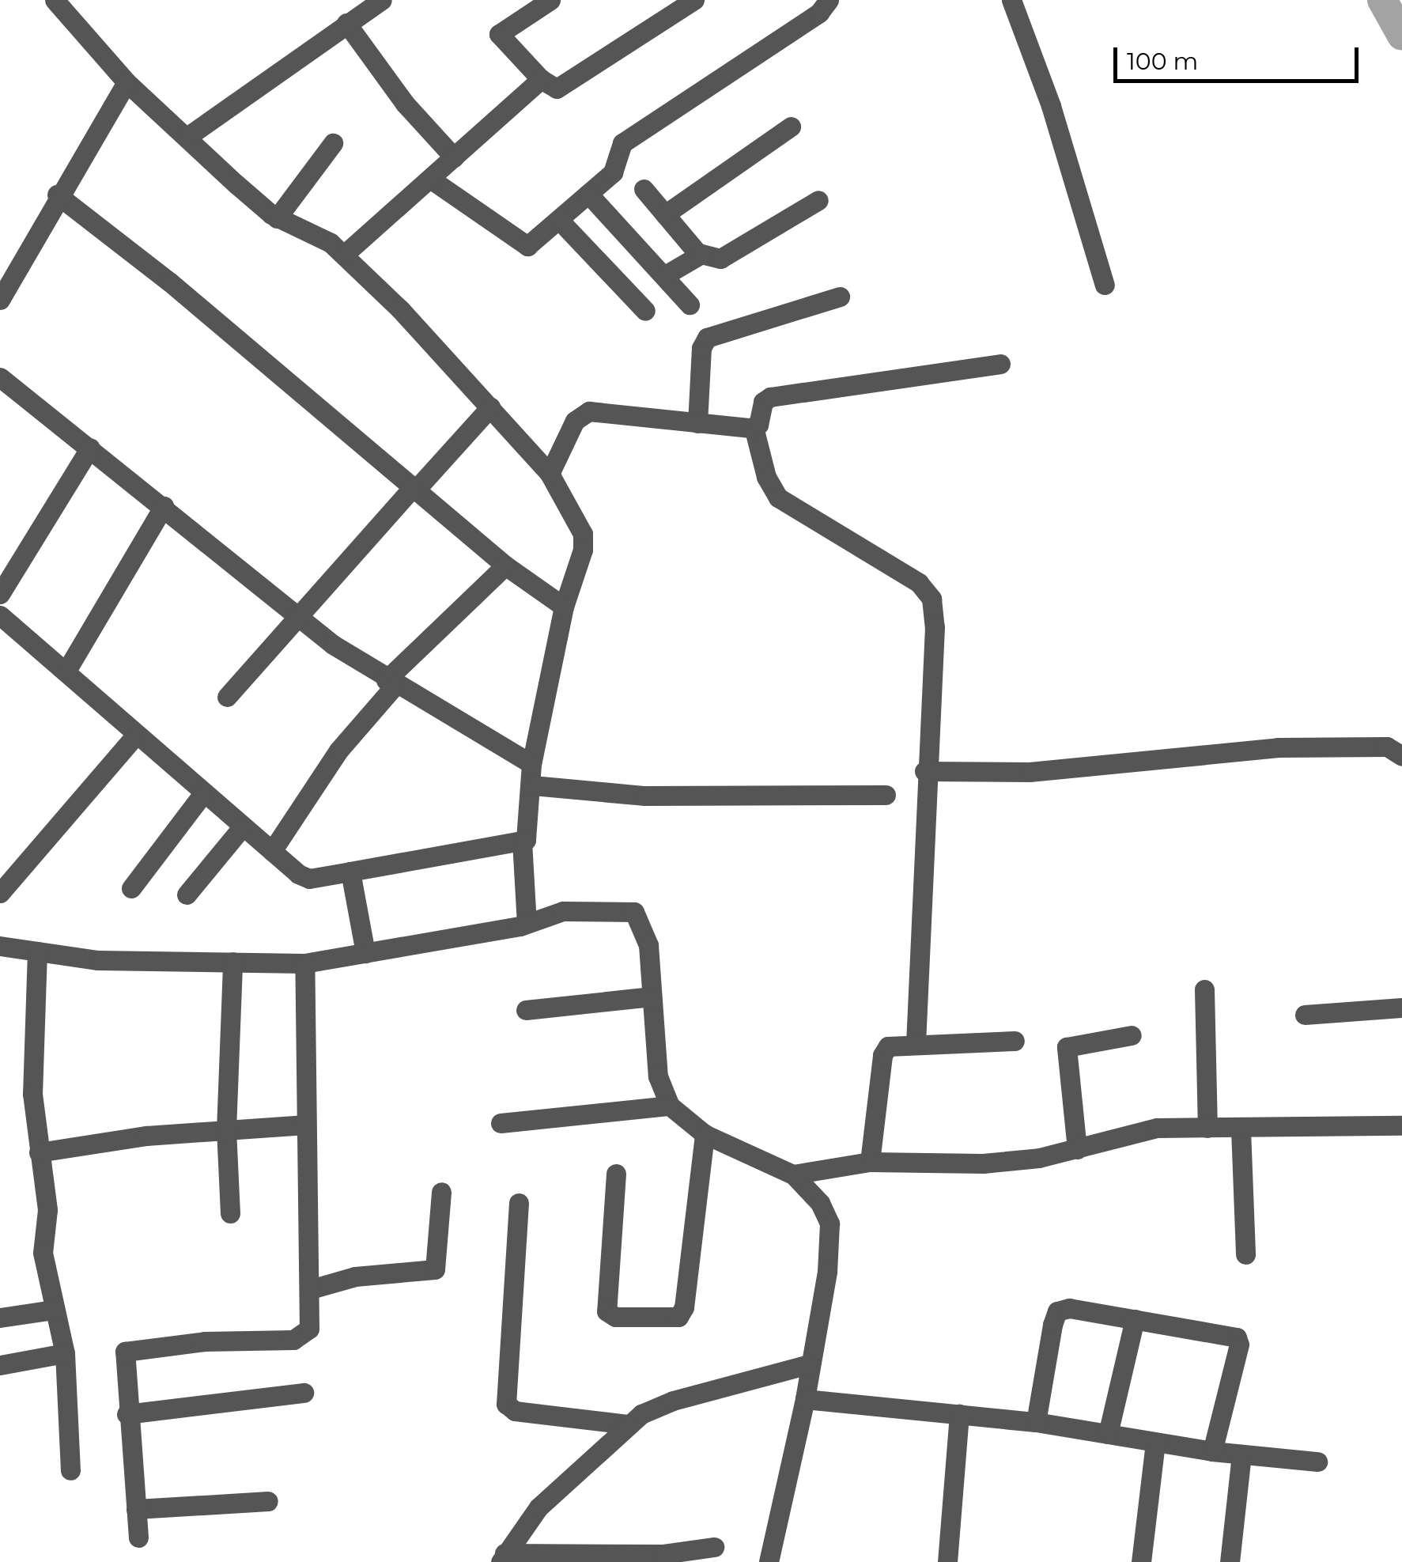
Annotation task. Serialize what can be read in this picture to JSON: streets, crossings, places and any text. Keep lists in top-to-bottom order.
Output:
{
  "scale_bar": "100 m"
}
